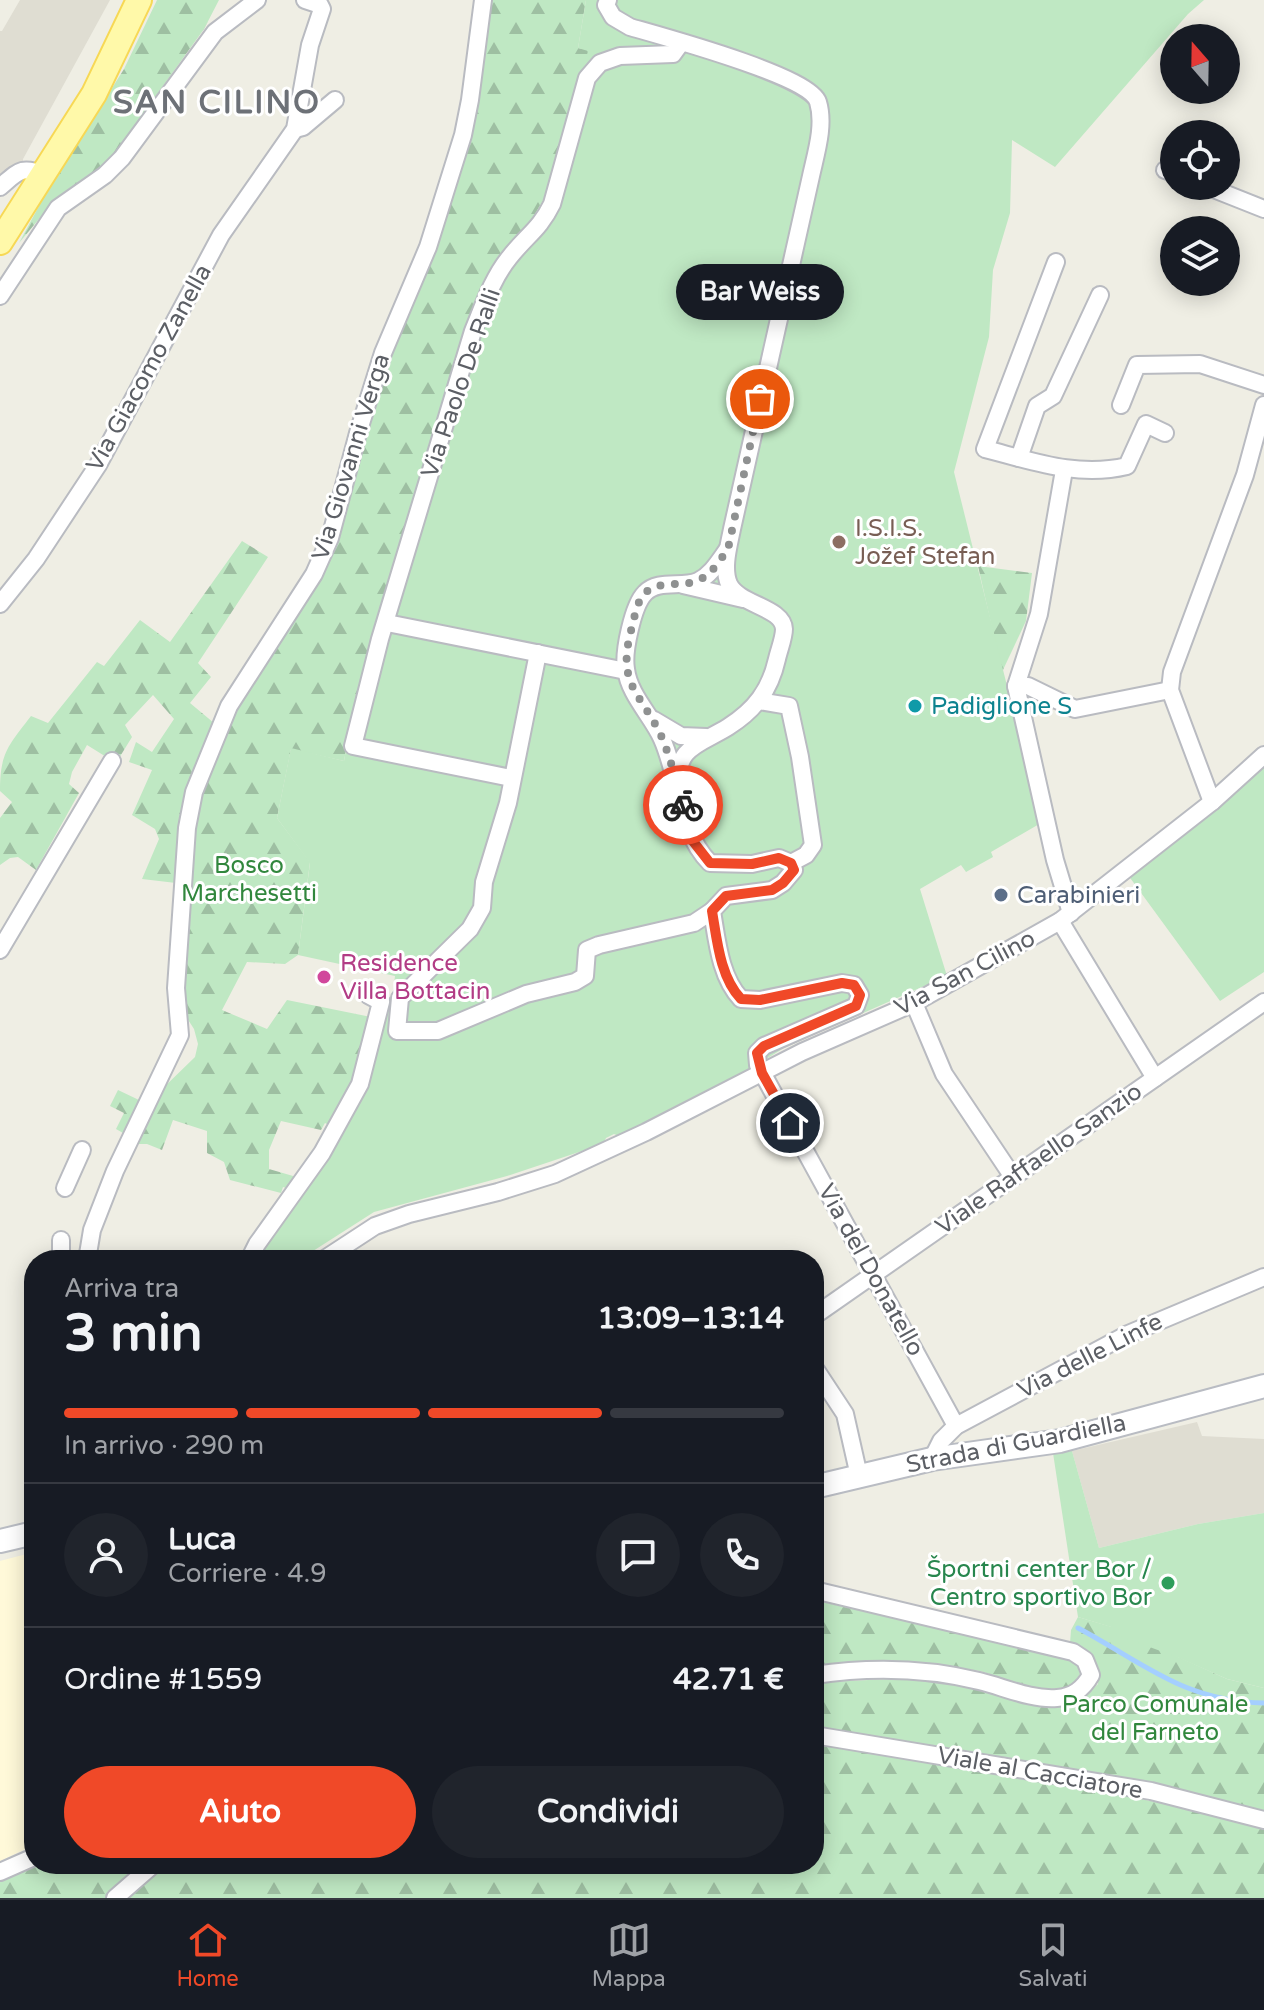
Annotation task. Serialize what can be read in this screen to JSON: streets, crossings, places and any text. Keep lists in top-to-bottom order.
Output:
{
  "streets": {
    "street": [
      "Via Giacomo Zanella",
      "Via Paolo De Ralli",
      "Via Giovanni Verga",
      "Via San Cilino",
      "Viale Raffaello Sanzio",
      "Via del Donatello",
      "Via delle Linfe",
      "Strada di Guardiella",
      "Viale al Cacciatore"
    ]
  },
  "crossings": [
    ["Via San Cilino", "Via del Donatello"],
    ["Viale Raffaello Sanzio", "Via del Donatello"],
    ["Via del Donatello", "Via delle Linfe"],
    ["Via delle Linfe", "Strada di Guardiella"]
  ],
  "districts": ["SAN CILINO"],
  "parks": ["Bosco Marchesetti", "Parco Comunale del Farneto"],
  "places": [
    "Bar Weiss",
    "I.S.I.S. Jožef Stefan",
    "Padiglione S",
    "Carabinieri",
    "Residence Villa Bottacin",
    "Športni center Bor / Centro sportivo Bor"
  ],
  "north": "top",
  "page": {
    "bubble": "Bar Weiss",
    "heading": ["3 min", "Arriva tra", "13:09–13:14"],
    "panel": [
      "Luca",
      "Corriere · 4.9",
      "Ordine #1559",
      "42.71 €"
    ],
    "bar": "In arrivo · 290 m",
    "buttons": ["Aiuto", "Condividi"],
    "tabs": ["Home", "Mappa", "Salvati"]
  }
}
